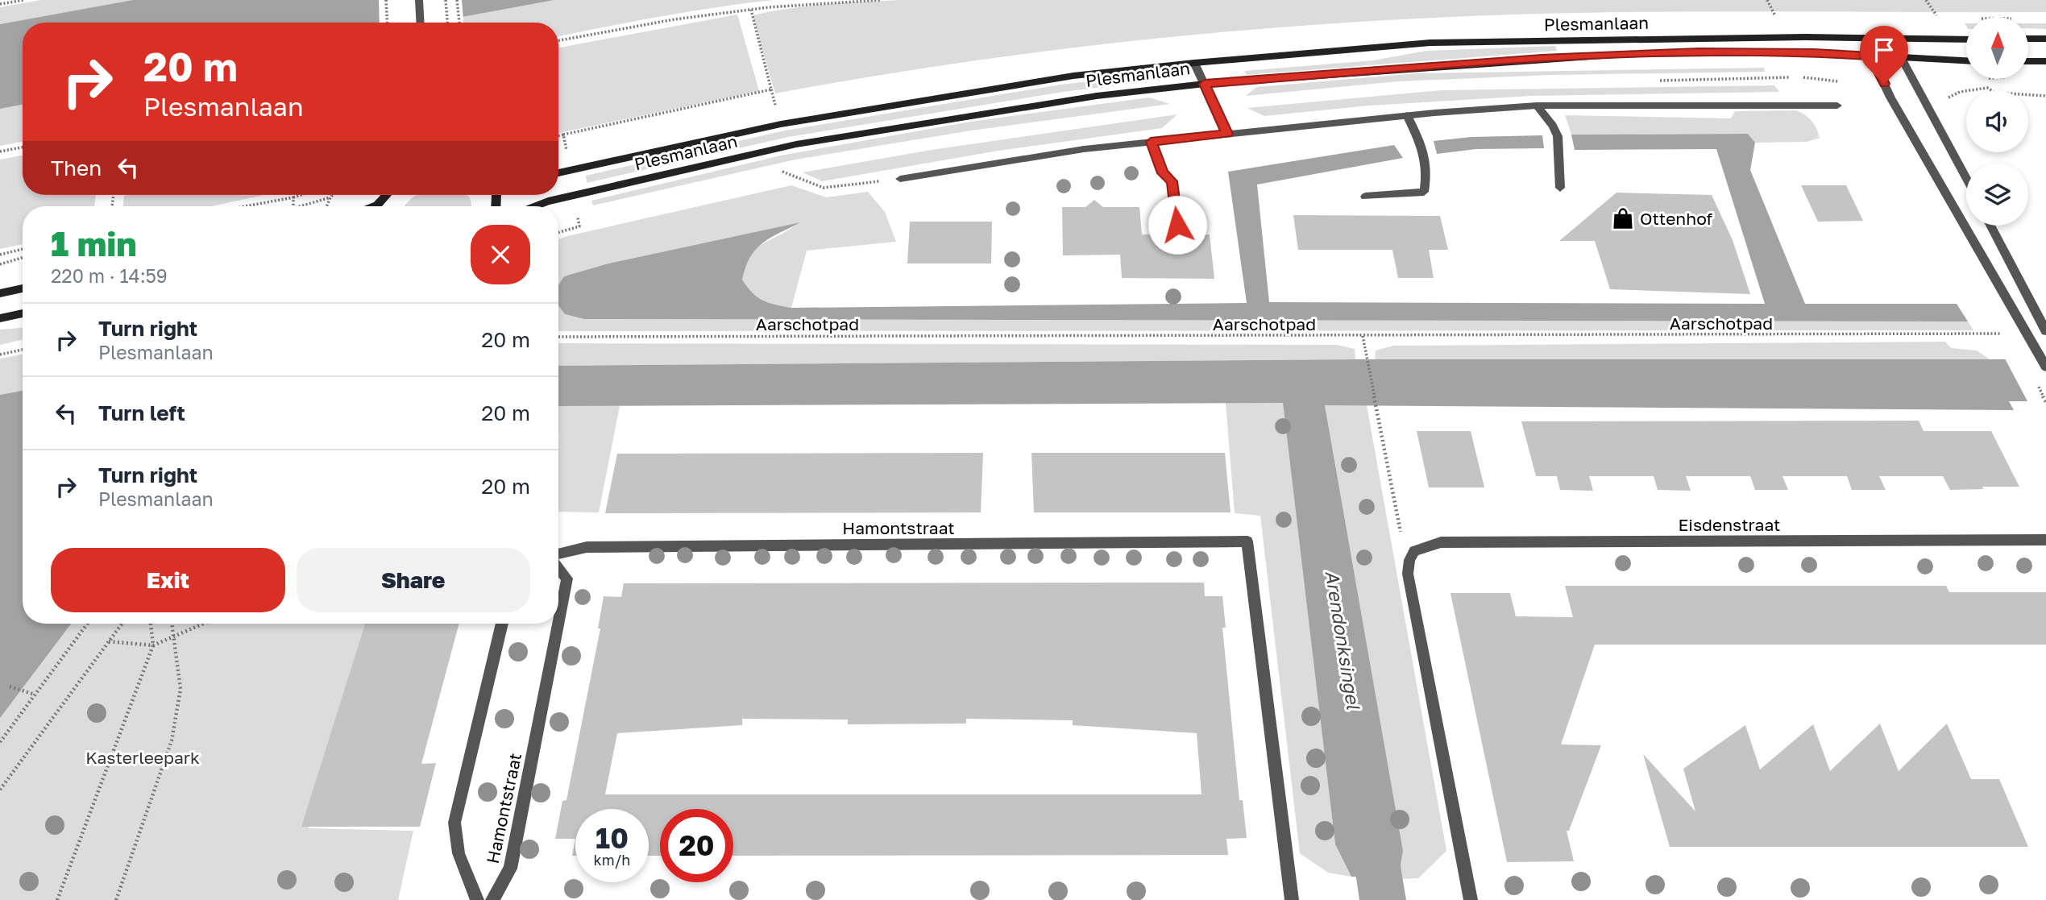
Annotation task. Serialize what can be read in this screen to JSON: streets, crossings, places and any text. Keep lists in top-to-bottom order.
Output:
{
  "streets": {
    "main road": ["Plesmanlaan"],
    "street": ["Eisdenstraat", "Hamontstraat"],
    "path": ["Aarschotpad"]
  },
  "water": ["Arendonksingel"],
  "parks": ["Kasterleepark"],
  "places": {
    "shop": ["Ottenhof"]
  },
  "north": "top",
  "page": {
    "turn": ["20 m", "Plesmanlaan"],
    "then": "Then",
    "heading": ["1 min", "220 m · 14:59"],
    "list": [
      {
        "name": "Turn right",
        "note": "Plesmanlaan",
        "value": "20 m"
      },
      {
        "name": "Turn left",
        "value": "20 m"
      },
      {
        "name": "Turn right",
        "note": "Plesmanlaan",
        "value": "20 m"
      }
    ],
    "buttons": ["Exit", "Share"],
    "speed": "10 km/h",
    "limit": "20"
  }
}
